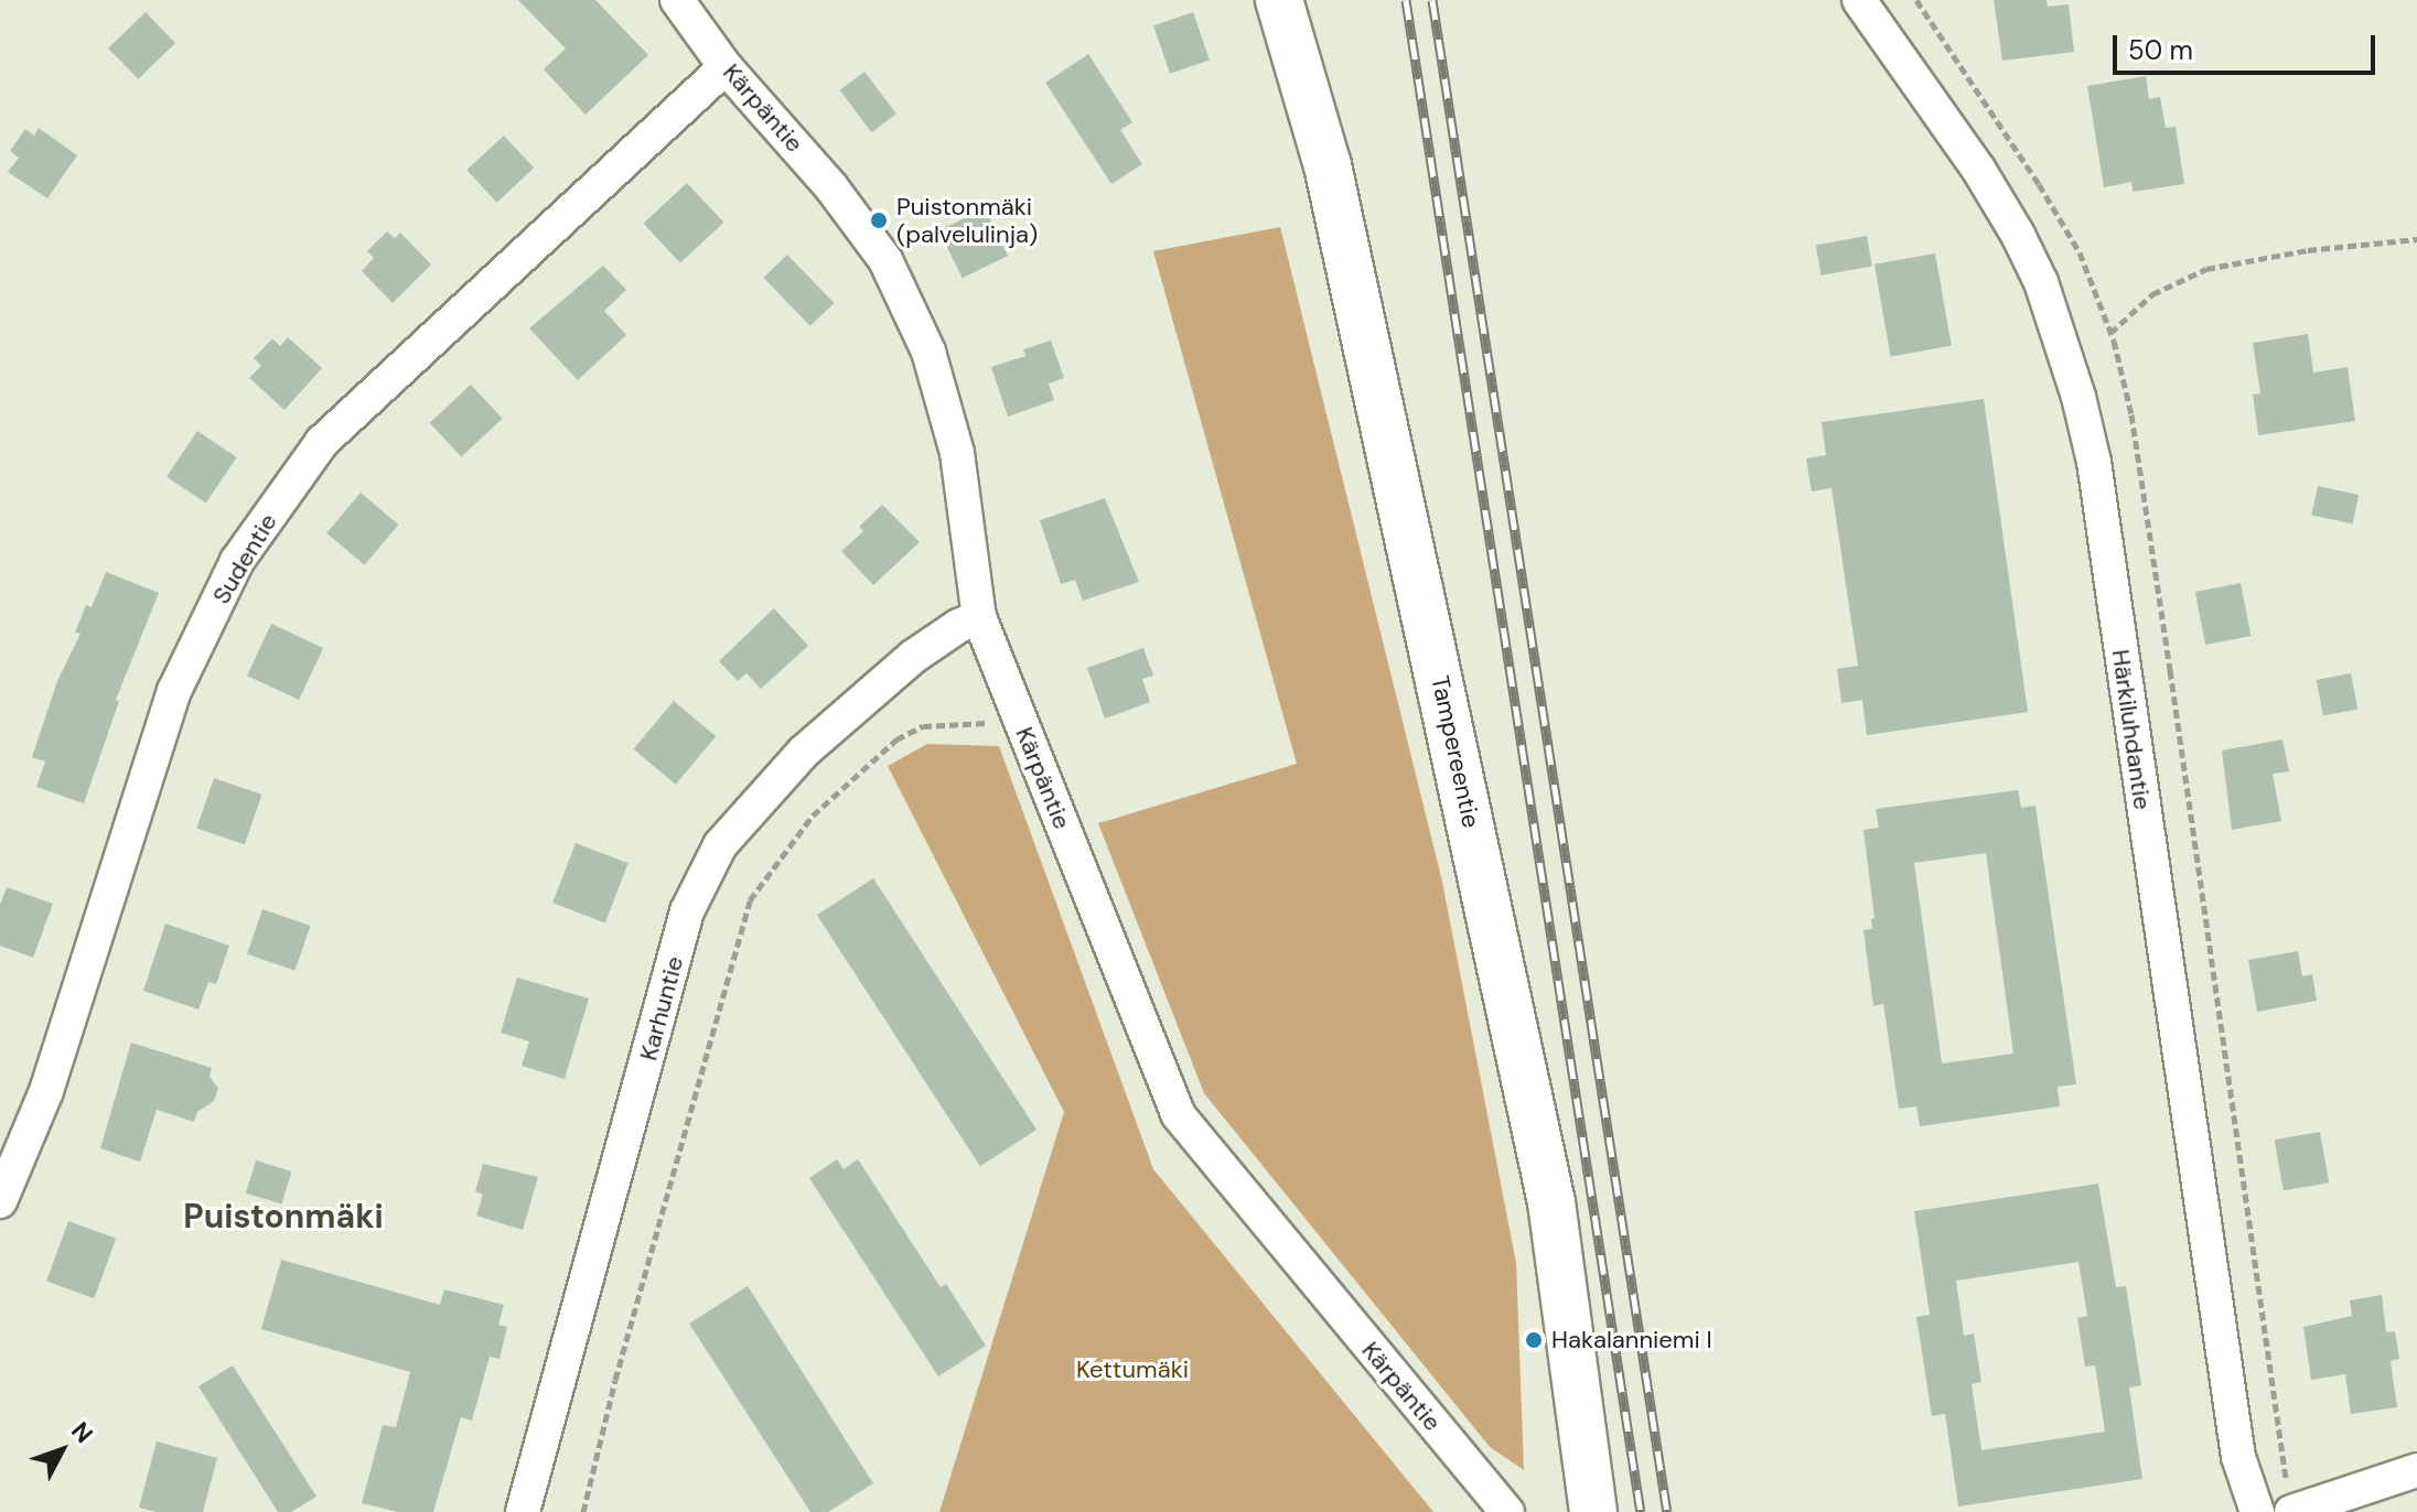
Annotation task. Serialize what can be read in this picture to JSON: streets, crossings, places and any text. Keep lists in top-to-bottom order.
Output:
{
  "streets": {
    "main road": ["Tampereentie"],
    "street": [
      "Kärpäntie",
      "Sudentie",
      "Härkiluhdantie",
      "Karhuntie"
    ]
  },
  "crossings": [
    ["Kärpäntie", "Sudentie"],
    ["Kärpäntie", "Karhuntie"]
  ],
  "districts": ["Puistonmäki"],
  "parks": ["Kettumäki"],
  "places": ["Puistonmäki (palvelulinja)", "Hakalanniemi I"],
  "scale_bar": "50 m",
  "north": "top right"
}
